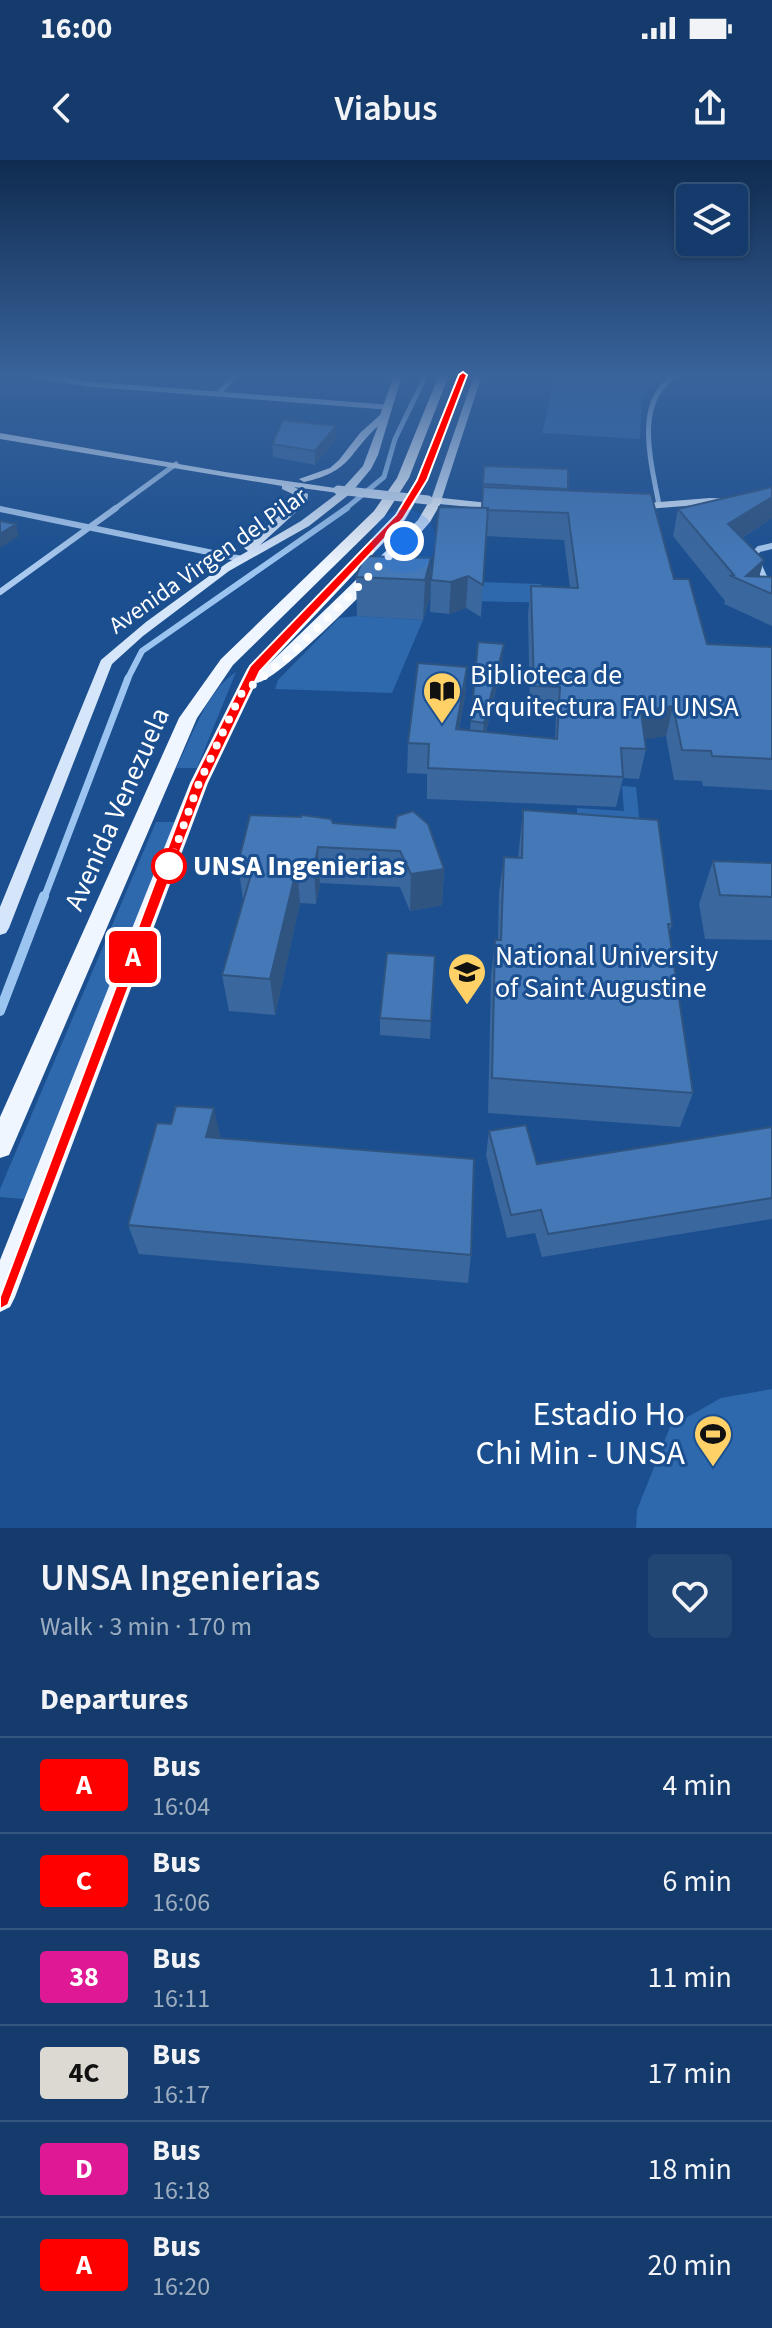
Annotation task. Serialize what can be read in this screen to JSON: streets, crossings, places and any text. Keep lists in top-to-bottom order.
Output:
{
  "streets": {
    "main road": ["Avenida Virgen del Pilar", "Avenida Venezuela"]
  },
  "places": {
    "library": ["Biblioteca de Arquitectura FAU UNSA"],
    "other": ["UNSA Ingenierias"],
    "school or university": ["National University of Saint Augustine"],
    "sports": ["Estadio Ho Chi Min - UNSA"]
  },
  "lines": ["bus line A"],
  "page": {
    "status": "16:00",
    "header": "Viabus",
    "on_map": "A",
    "heading": [
      ["UNSA Ingenierias", "Walk · 3 min · 170 m"],
      "Departures"
    ],
    "list": [
      {
        "mark": "A",
        "name": "Bus",
        "note": "16:04",
        "value": "4 min"
      },
      {
        "mark": "C",
        "name": "Bus",
        "note": "16:06",
        "value": "6 min"
      },
      {
        "mark": "38",
        "name": "Bus",
        "note": "16:11",
        "value": "11 min"
      },
      {
        "mark": "4C",
        "name": "Bus",
        "note": "16:17",
        "value": "17 min"
      },
      {
        "mark": "D",
        "name": "Bus",
        "note": "16:18",
        "value": "18 min"
      },
      {
        "mark": "A",
        "name": "Bus",
        "note": "16:20",
        "value": "20 min"
      }
    ]
  }
}
